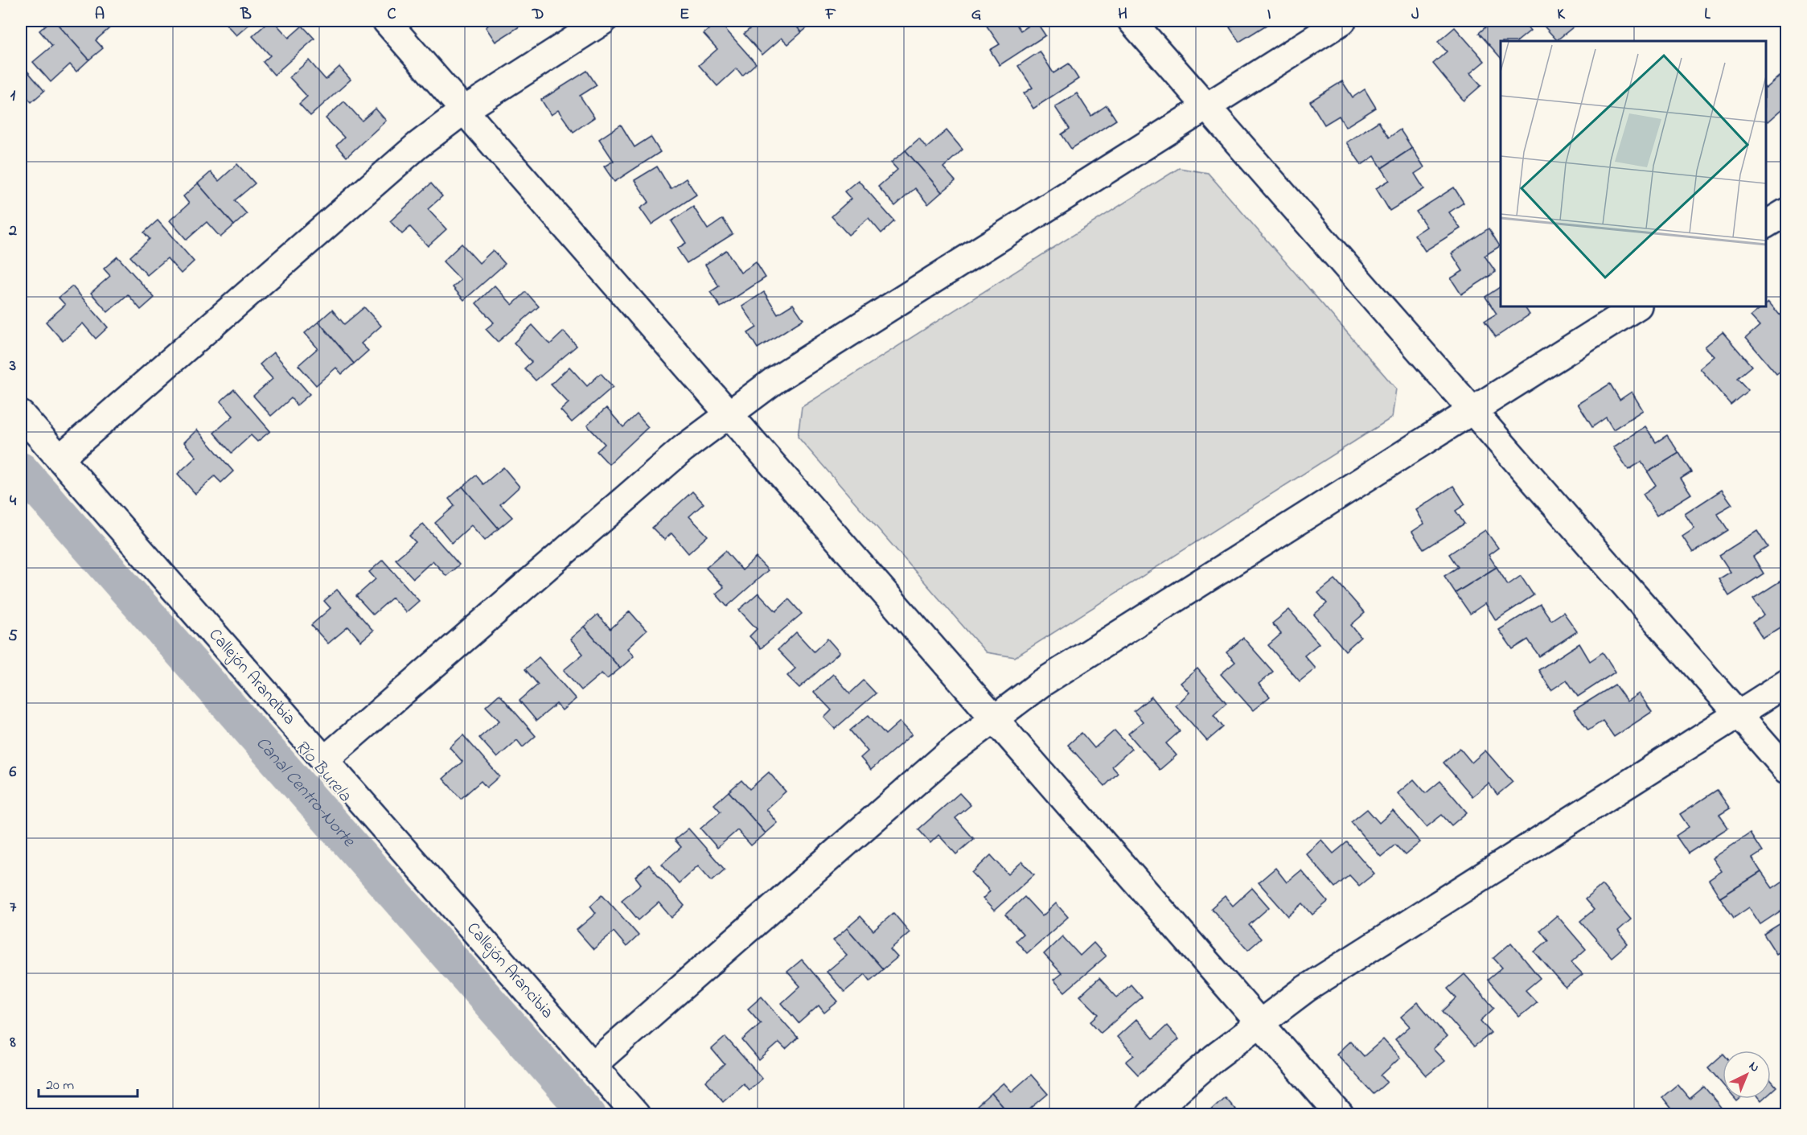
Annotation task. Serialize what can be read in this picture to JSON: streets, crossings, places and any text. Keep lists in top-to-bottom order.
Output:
{
  "streets": {
    "street": ["Callejón Arancibia"]
  },
  "water": ["Río Burela", "Canal Centro-Norte"],
  "scale_bar": "20 m",
  "north": "top right",
  "grid": {
    "columns": [
      "A",
      "B",
      "C",
      "D",
      "E",
      "F",
      "G",
      "H",
      "I",
      "J",
      "K",
      "L"
    ],
    "rows": [
      "1",
      "2",
      "3",
      "4",
      "5",
      "6",
      "7",
      "8"
    ]
  }
}
